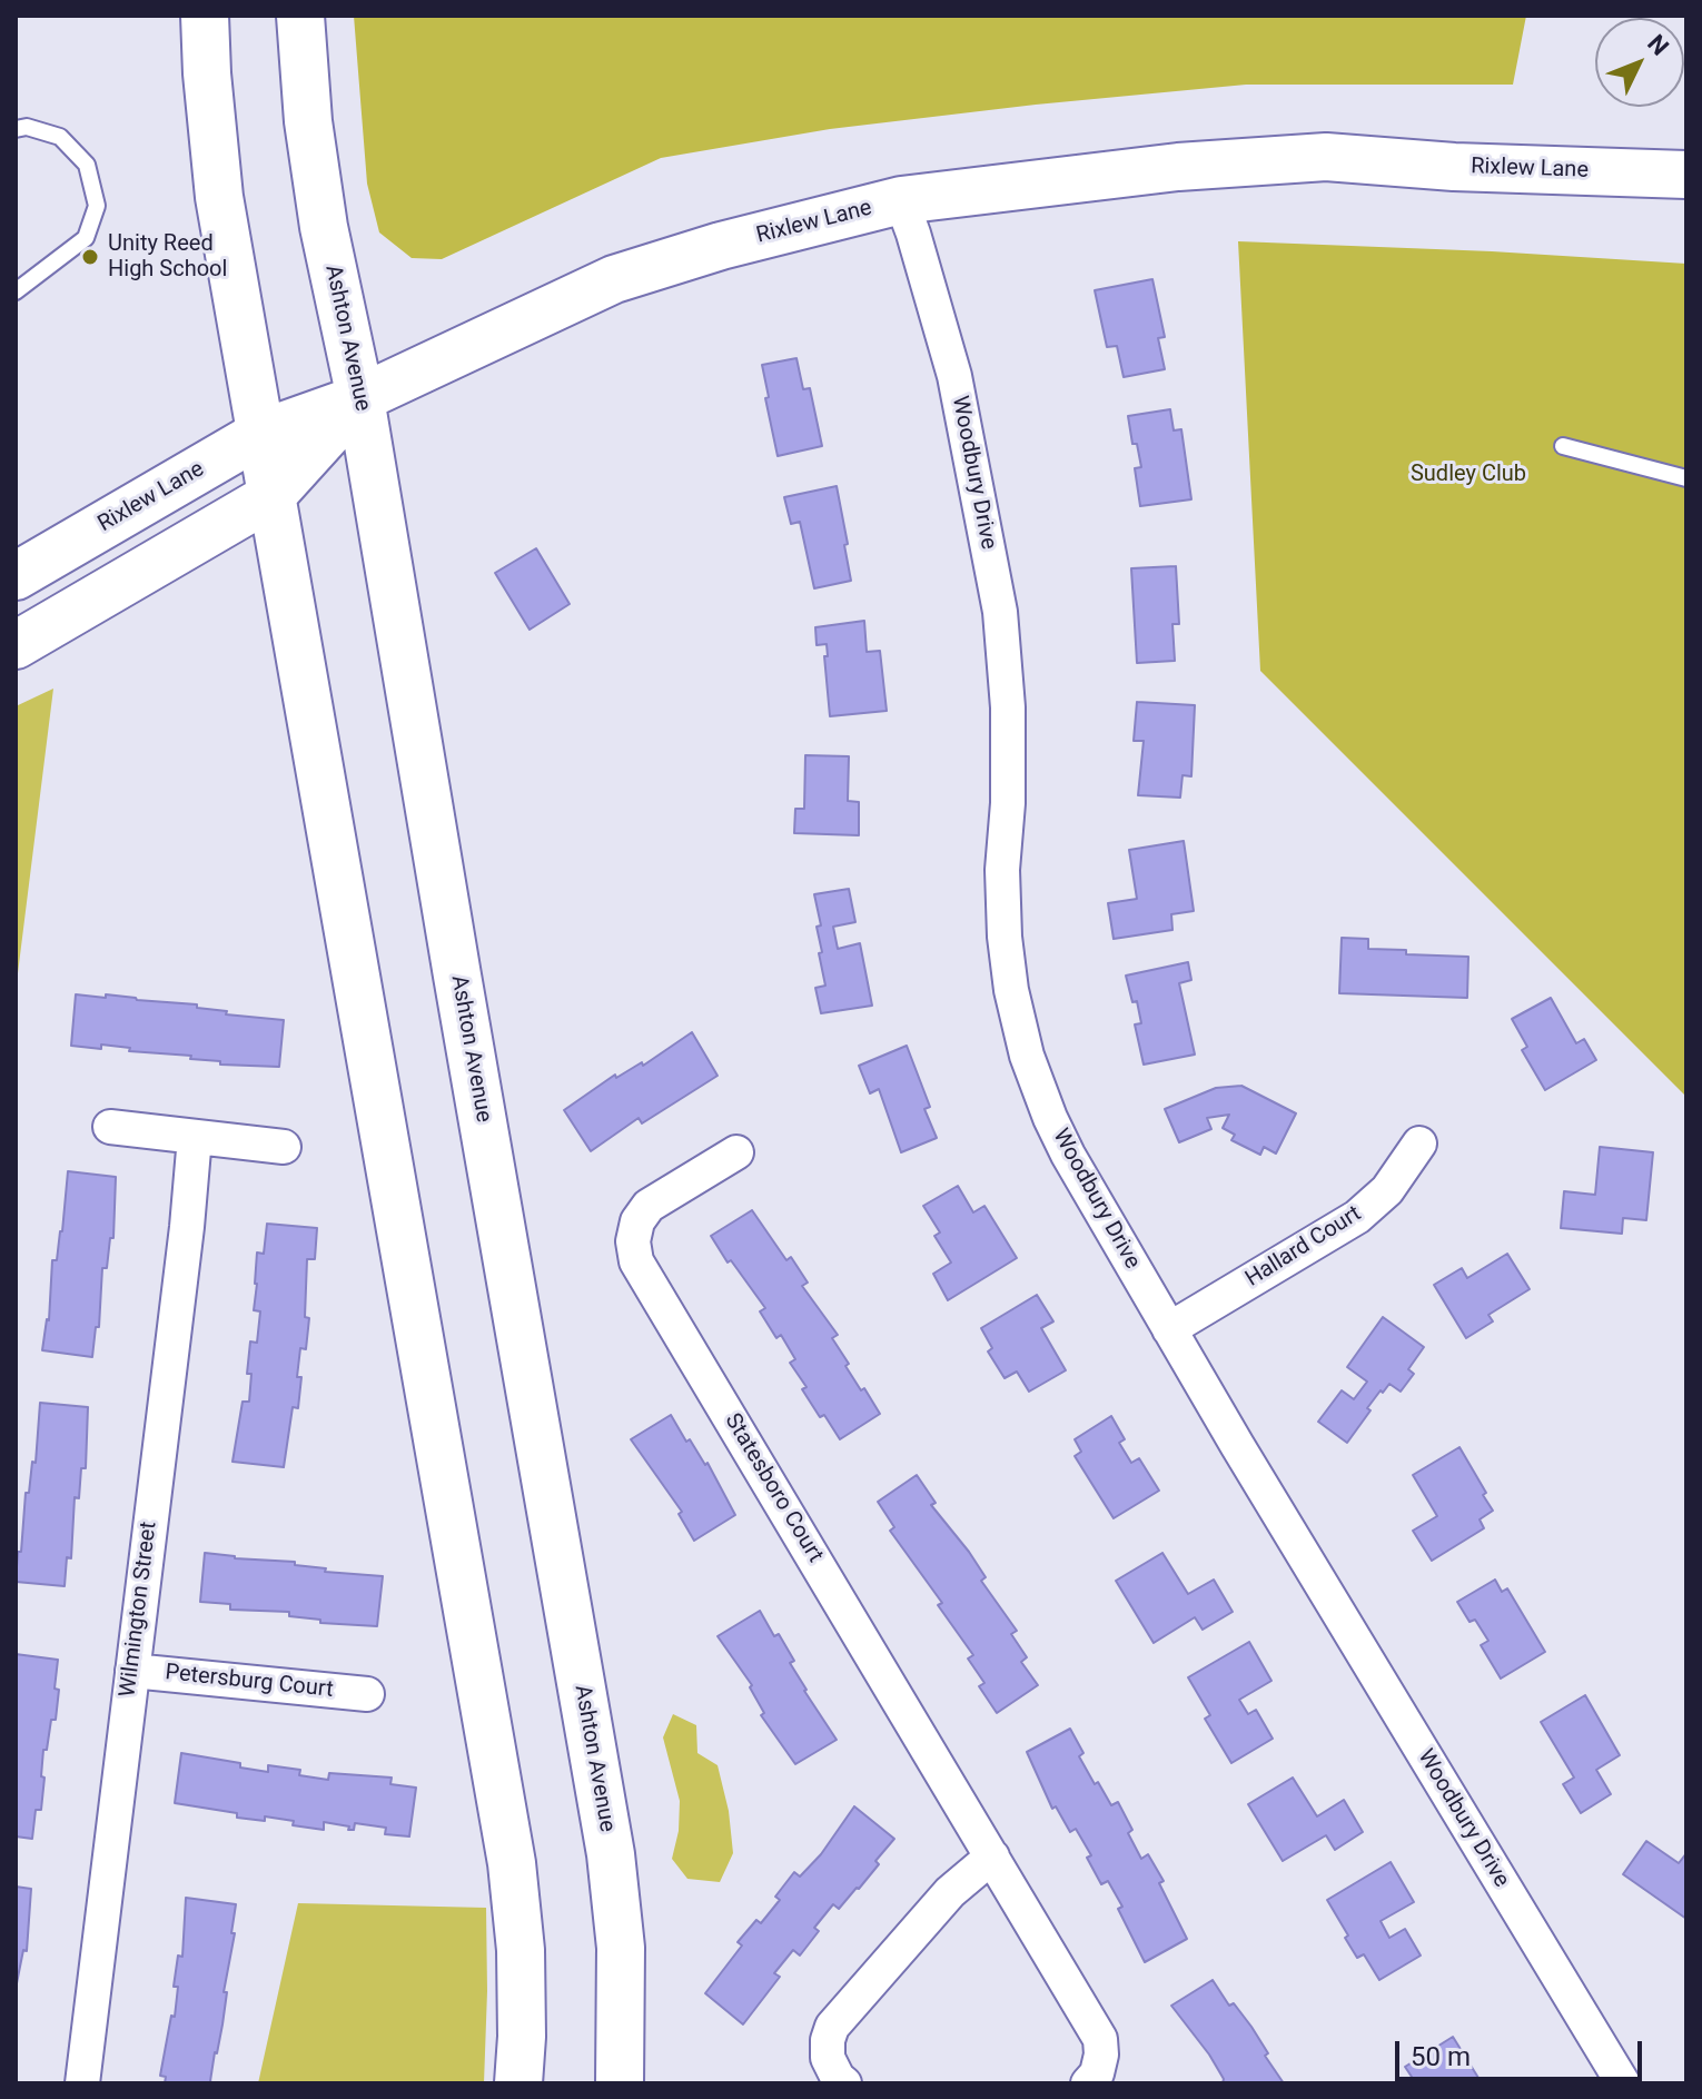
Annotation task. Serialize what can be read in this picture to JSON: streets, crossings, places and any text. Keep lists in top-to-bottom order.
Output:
{
  "streets": {
    "main road": ["Rixlew Lane", "Ashton Avenue"],
    "street": [
      "Woodbury Drive",
      "Hallard Court",
      "Statesboro Court",
      "Wilmington Street",
      "Petersburg Court"
    ]
  },
  "crossings": [
    ["Rixlew Lane", "Ashton Avenue"],
    ["Rixlew Lane", "Woodbury Drive"],
    ["Woodbury Drive", "Hallard Court"],
    ["Wilmington Street", "Petersburg Court"]
  ],
  "parks": ["Sudley Club"],
  "places": ["Unity Reed High School"],
  "scale_bar": "50 m",
  "north": "top right"
}
